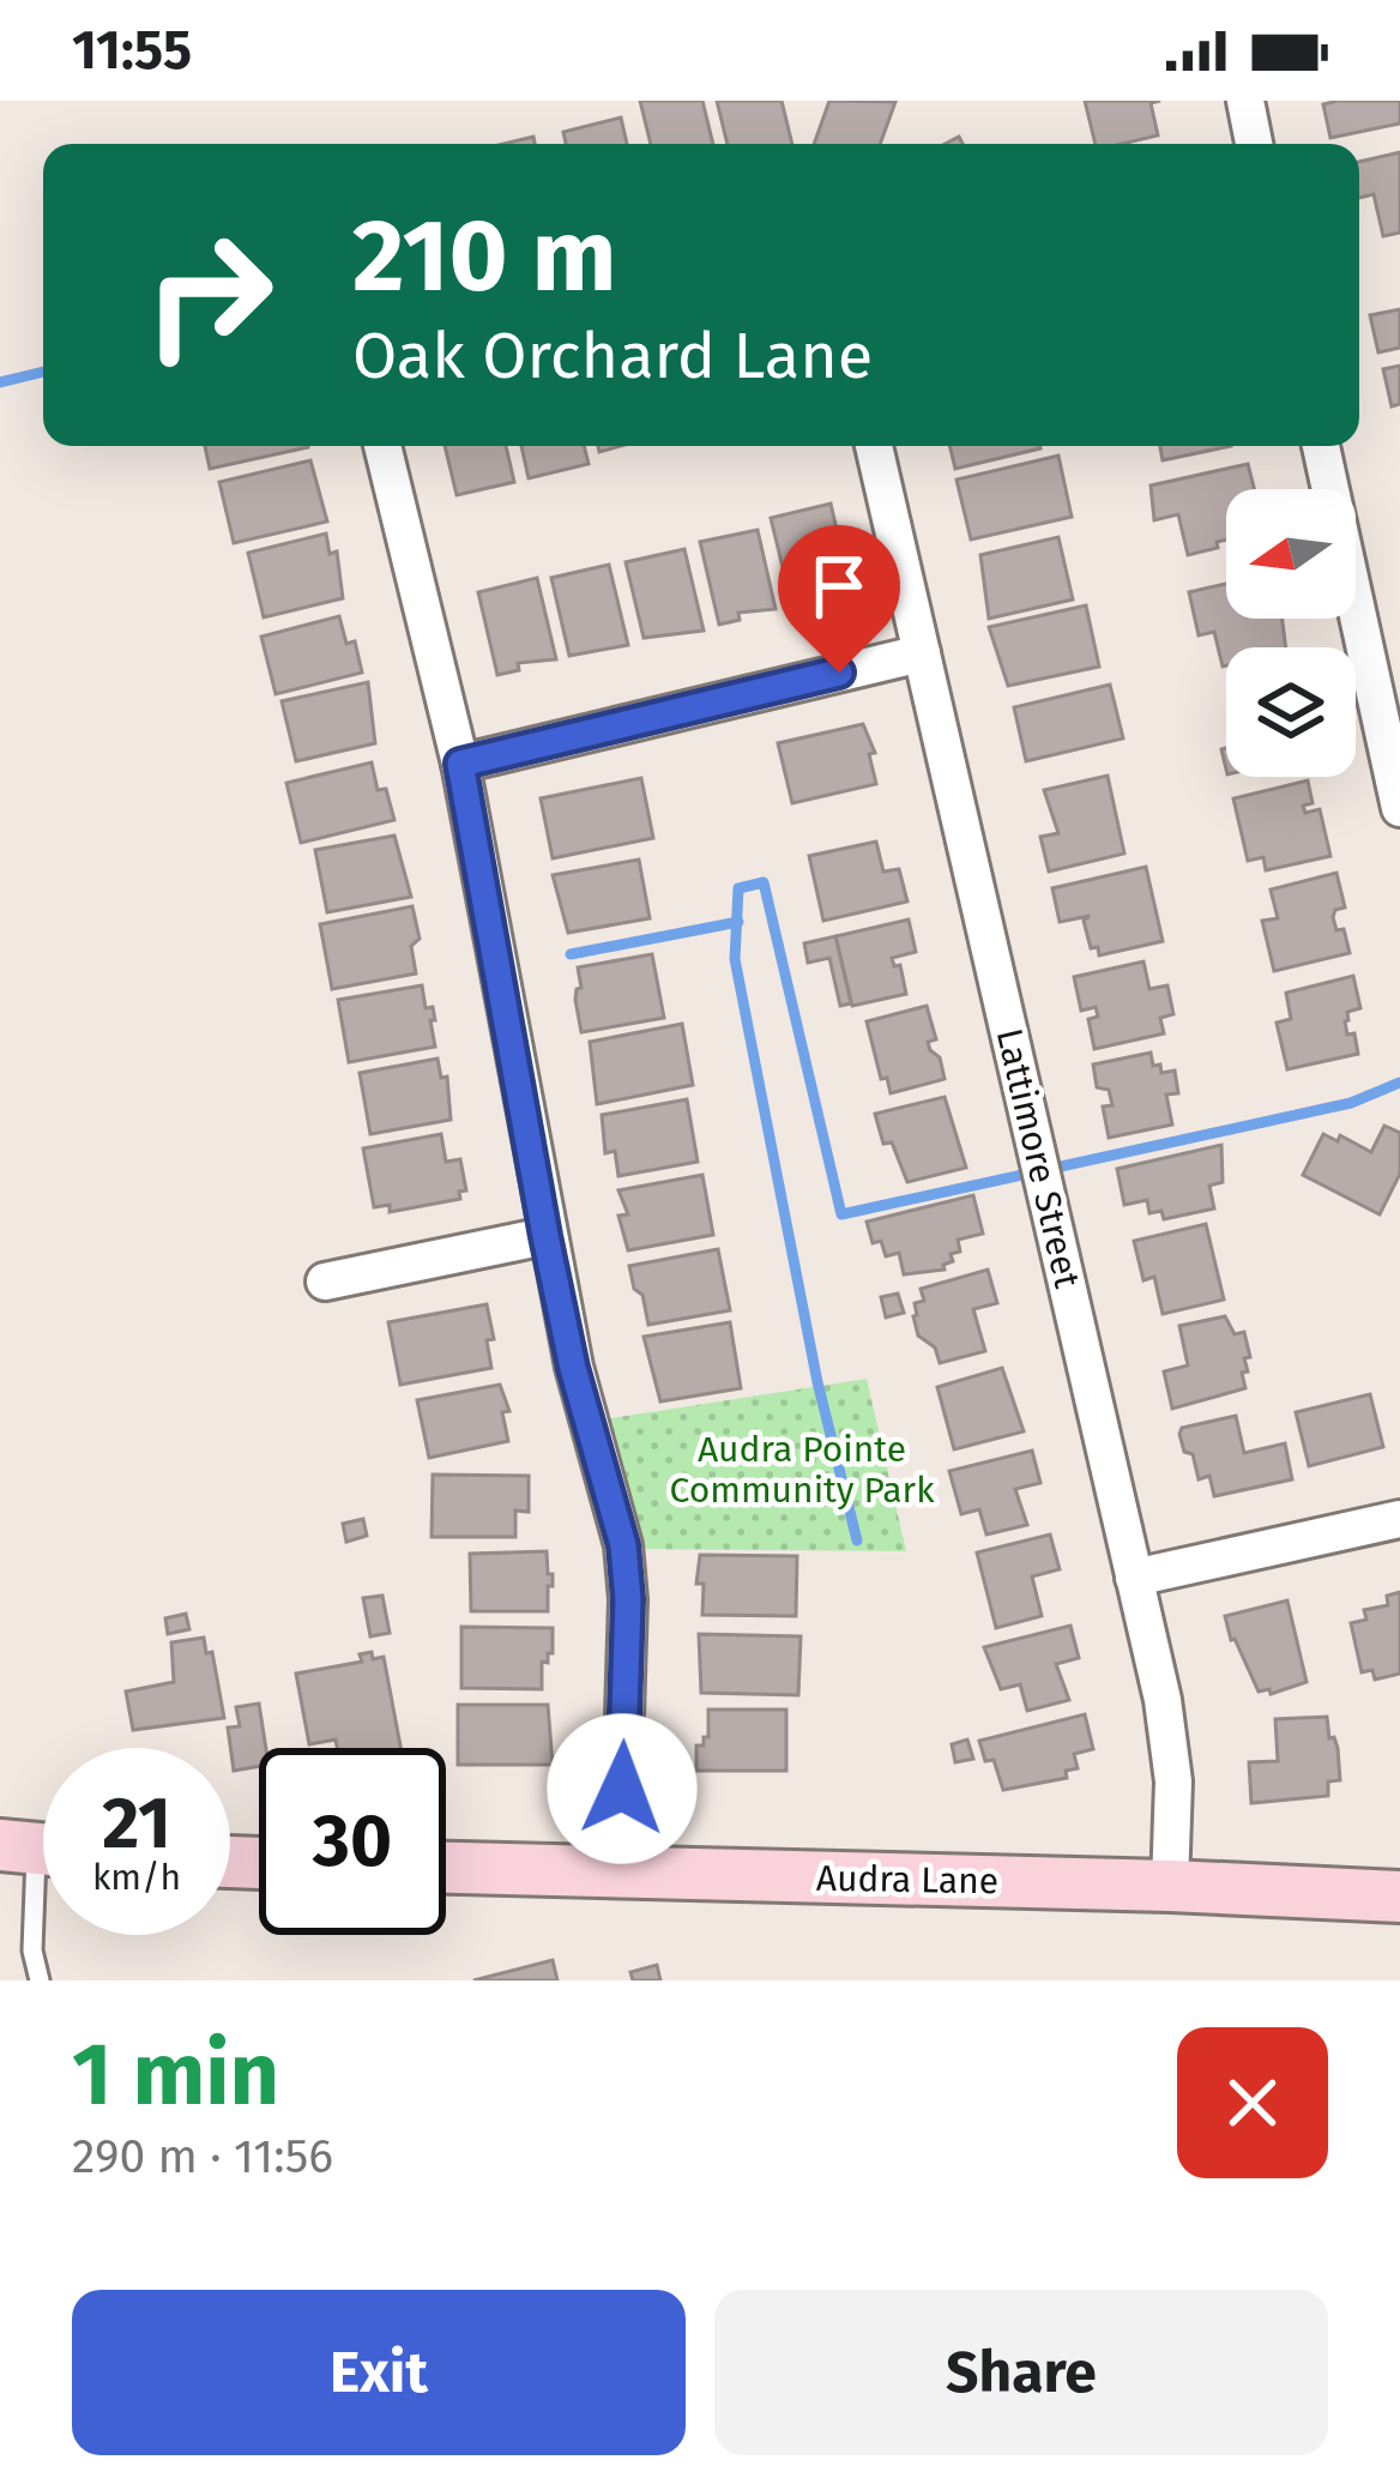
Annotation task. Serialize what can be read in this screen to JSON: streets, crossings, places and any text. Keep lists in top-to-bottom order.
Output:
{
  "streets": {
    "street": ["Lattimore Street", "Audra Lane"]
  },
  "crossings": [
    ["Lattimore Street", "Audra Lane"]
  ],
  "parks": ["Audra Pointe Community Park"],
  "north": "left",
  "page": {
    "status": "11:55",
    "turn": ["210 m", "Oak Orchard Lane"],
    "speed": "21 km/h",
    "limit": "30",
    "heading": ["1 min", "290 m · 11:56"],
    "buttons": ["Exit", "Share"]
  }
}
